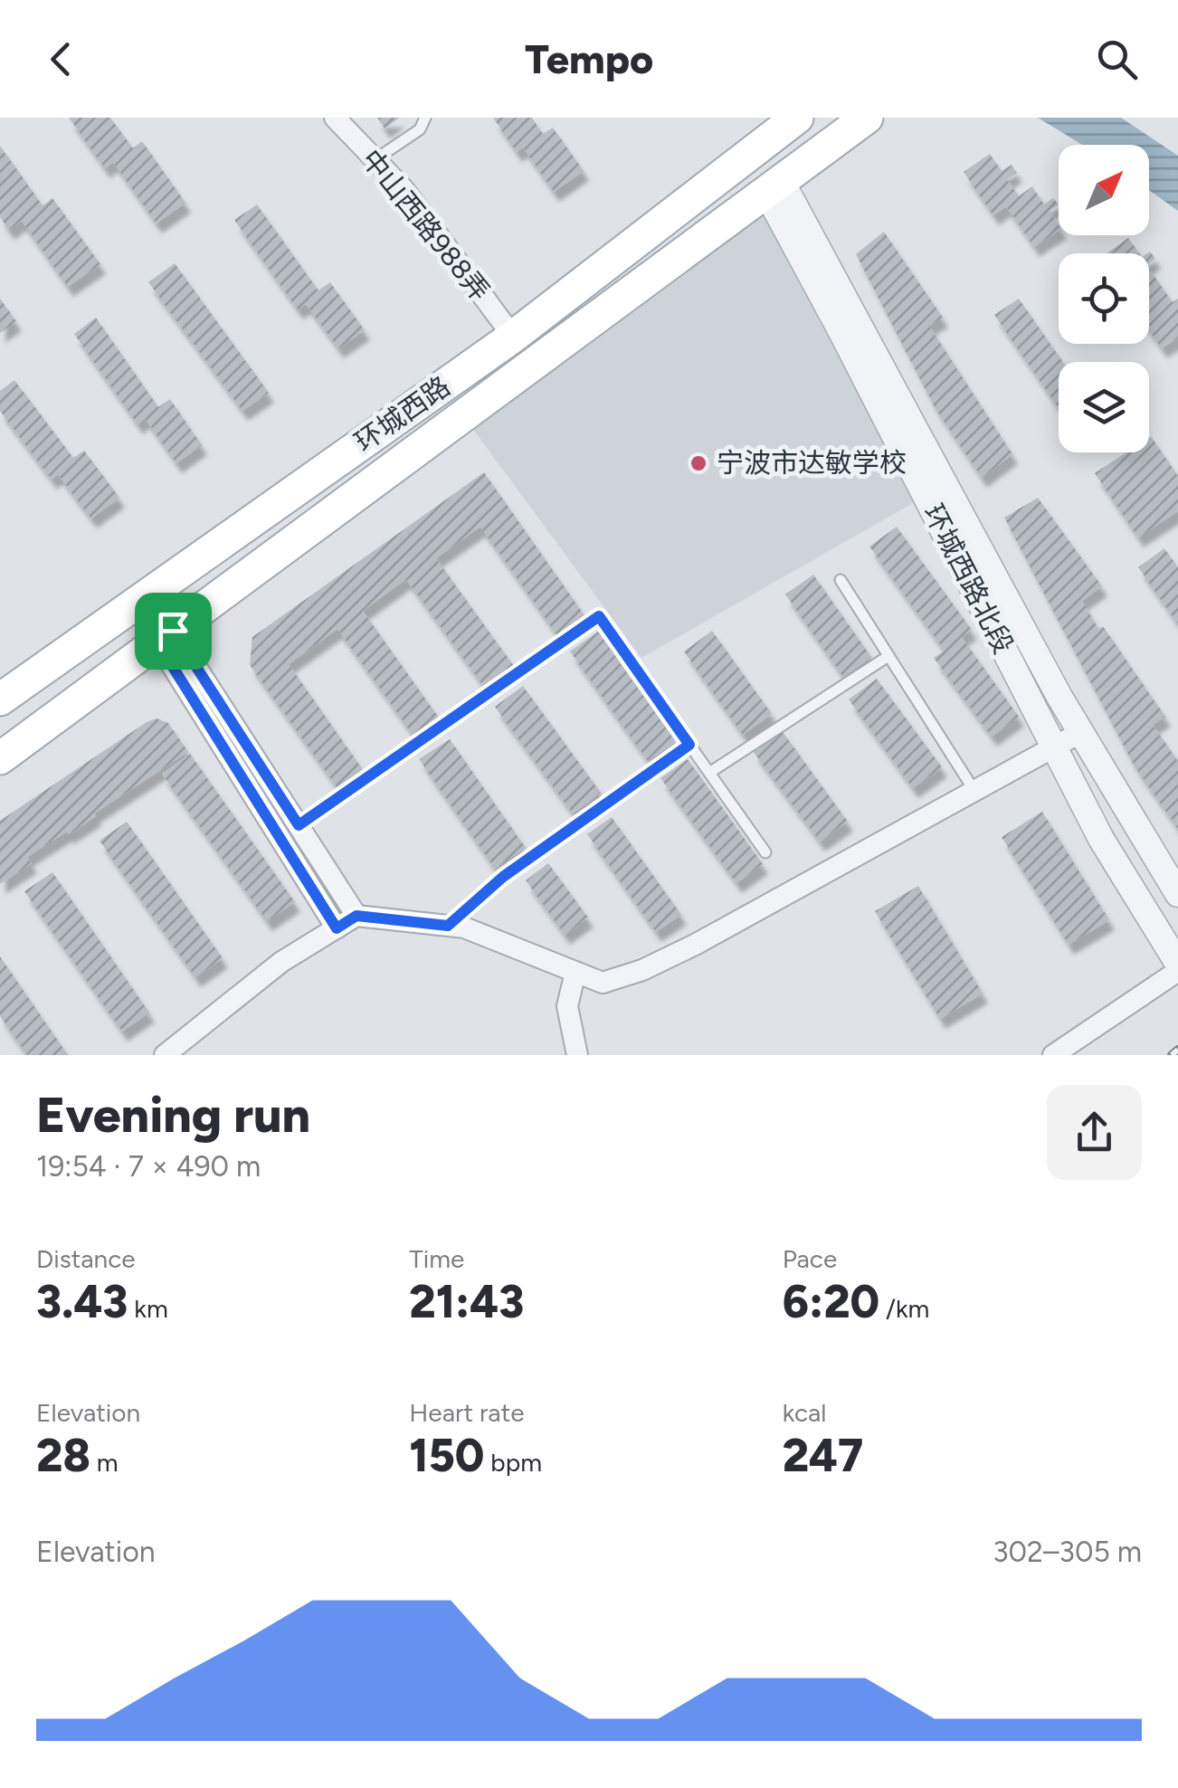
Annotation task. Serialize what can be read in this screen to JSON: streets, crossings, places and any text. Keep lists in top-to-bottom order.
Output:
{
  "streets": {
    "main road": ["环城西路"],
    "street": ["中山西路988弄", "环城西路北段"]
  },
  "crossings": [
    ["中山西路988弄", "环城西路"],
    ["环城西路", "环城西路北段"]
  ],
  "places": ["宁波市达敏学校"],
  "north": "top right",
  "page": {
    "header": "Tempo",
    "heading": ["Evening run", "19:54 · 7 × 490 m"],
    "stats": [
      ["Distance", "3.43 km"],
      ["Time", "21:43"],
      ["Pace", "6:20 /km"],
      ["Elevation", "28 m"],
      ["Heart rate", "150 bpm"],
      ["kcal", "247"]
    ],
    "chart": ["Elevation", "302–305 m"]
  }
}
